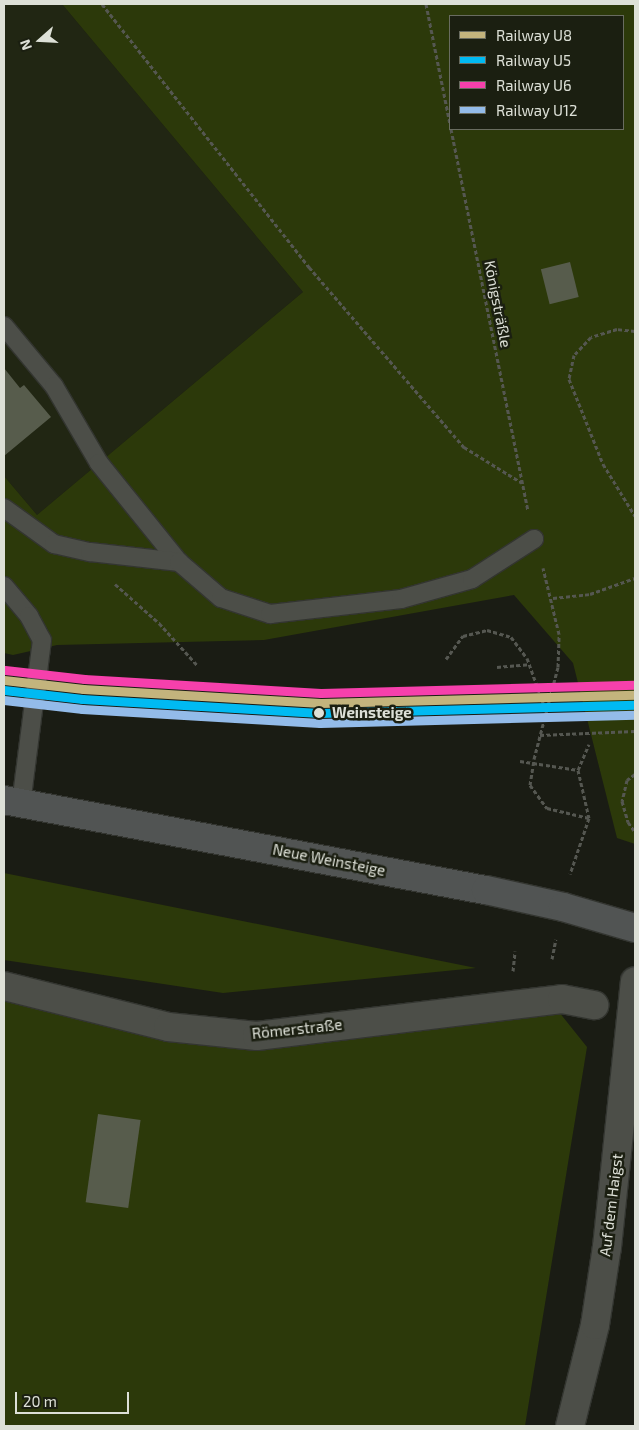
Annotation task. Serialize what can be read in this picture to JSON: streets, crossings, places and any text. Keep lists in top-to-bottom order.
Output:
{
  "streets": {
    "main road": ["Neue Weinsteige"],
    "street": ["Römerstraße", "Auf dem Haigst"],
    "path": ["Königsträßle"]
  },
  "places": ["Weinsteige"],
  "lines": [
    "rail line U6",
    "rail line U8",
    "rail line U5",
    "rail line U12"
  ],
  "legend": [
    "Railway U8",
    "Railway U5",
    "Railway U6",
    "Railway U12"
  ],
  "scale_bar": "20 m",
  "north": "left"
}
